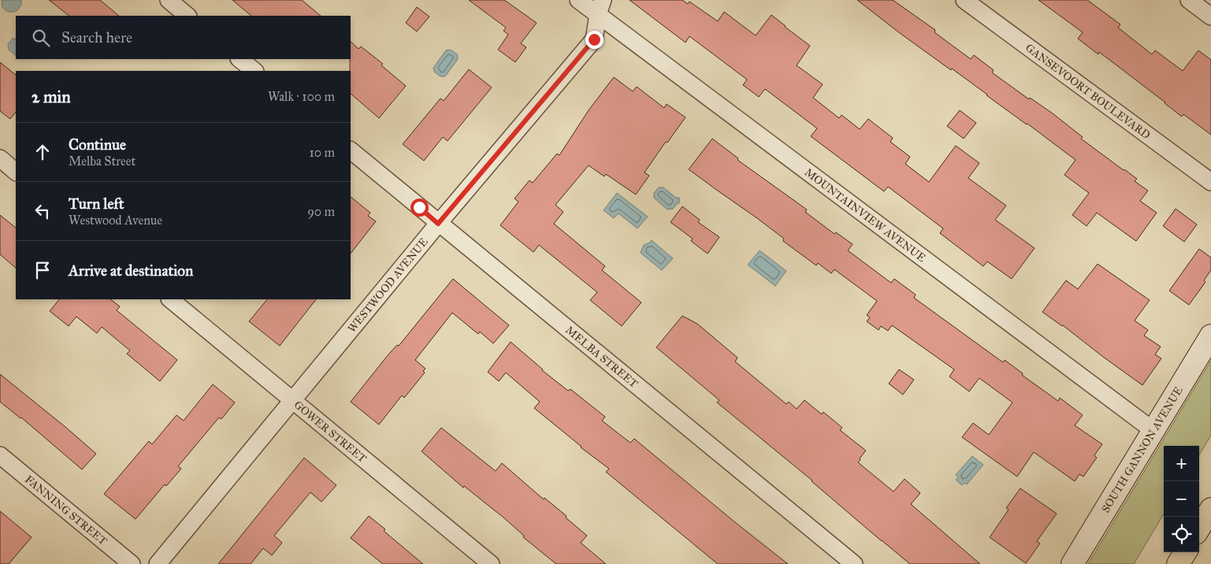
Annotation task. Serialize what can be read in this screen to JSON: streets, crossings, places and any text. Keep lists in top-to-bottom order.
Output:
{
  "streets": {
    "street": [
      "GANSEVOORT BOULEVARD",
      "MOUNTAINVIEW AVENUE",
      "WESTWOOD AVENUE",
      "MELBA STREET",
      "GOWER STREET",
      "SOUTH GANNON AVENUE",
      "FANNING STREET"
    ]
  },
  "crossings": [
    ["MOUNTAINVIEW AVENUE", "WESTWOOD AVENUE"],
    ["MOUNTAINVIEW AVENUE", "SOUTH GANNON AVENUE"],
    ["WESTWOOD AVENUE", "MELBA STREET"],
    ["WESTWOOD AVENUE", "GOWER STREET"]
  ],
  "page": {
    "search": "Search here",
    "heading": ["2 min", "Walk · 100 m"],
    "list": [
      ["Continue", "Melba Street", "10 m"],
      ["Turn left", "Westwood Avenue", "90 m"],
      "Arrive at destination"
    ],
    "map_buttons": ["+", "−"]
  }
}
